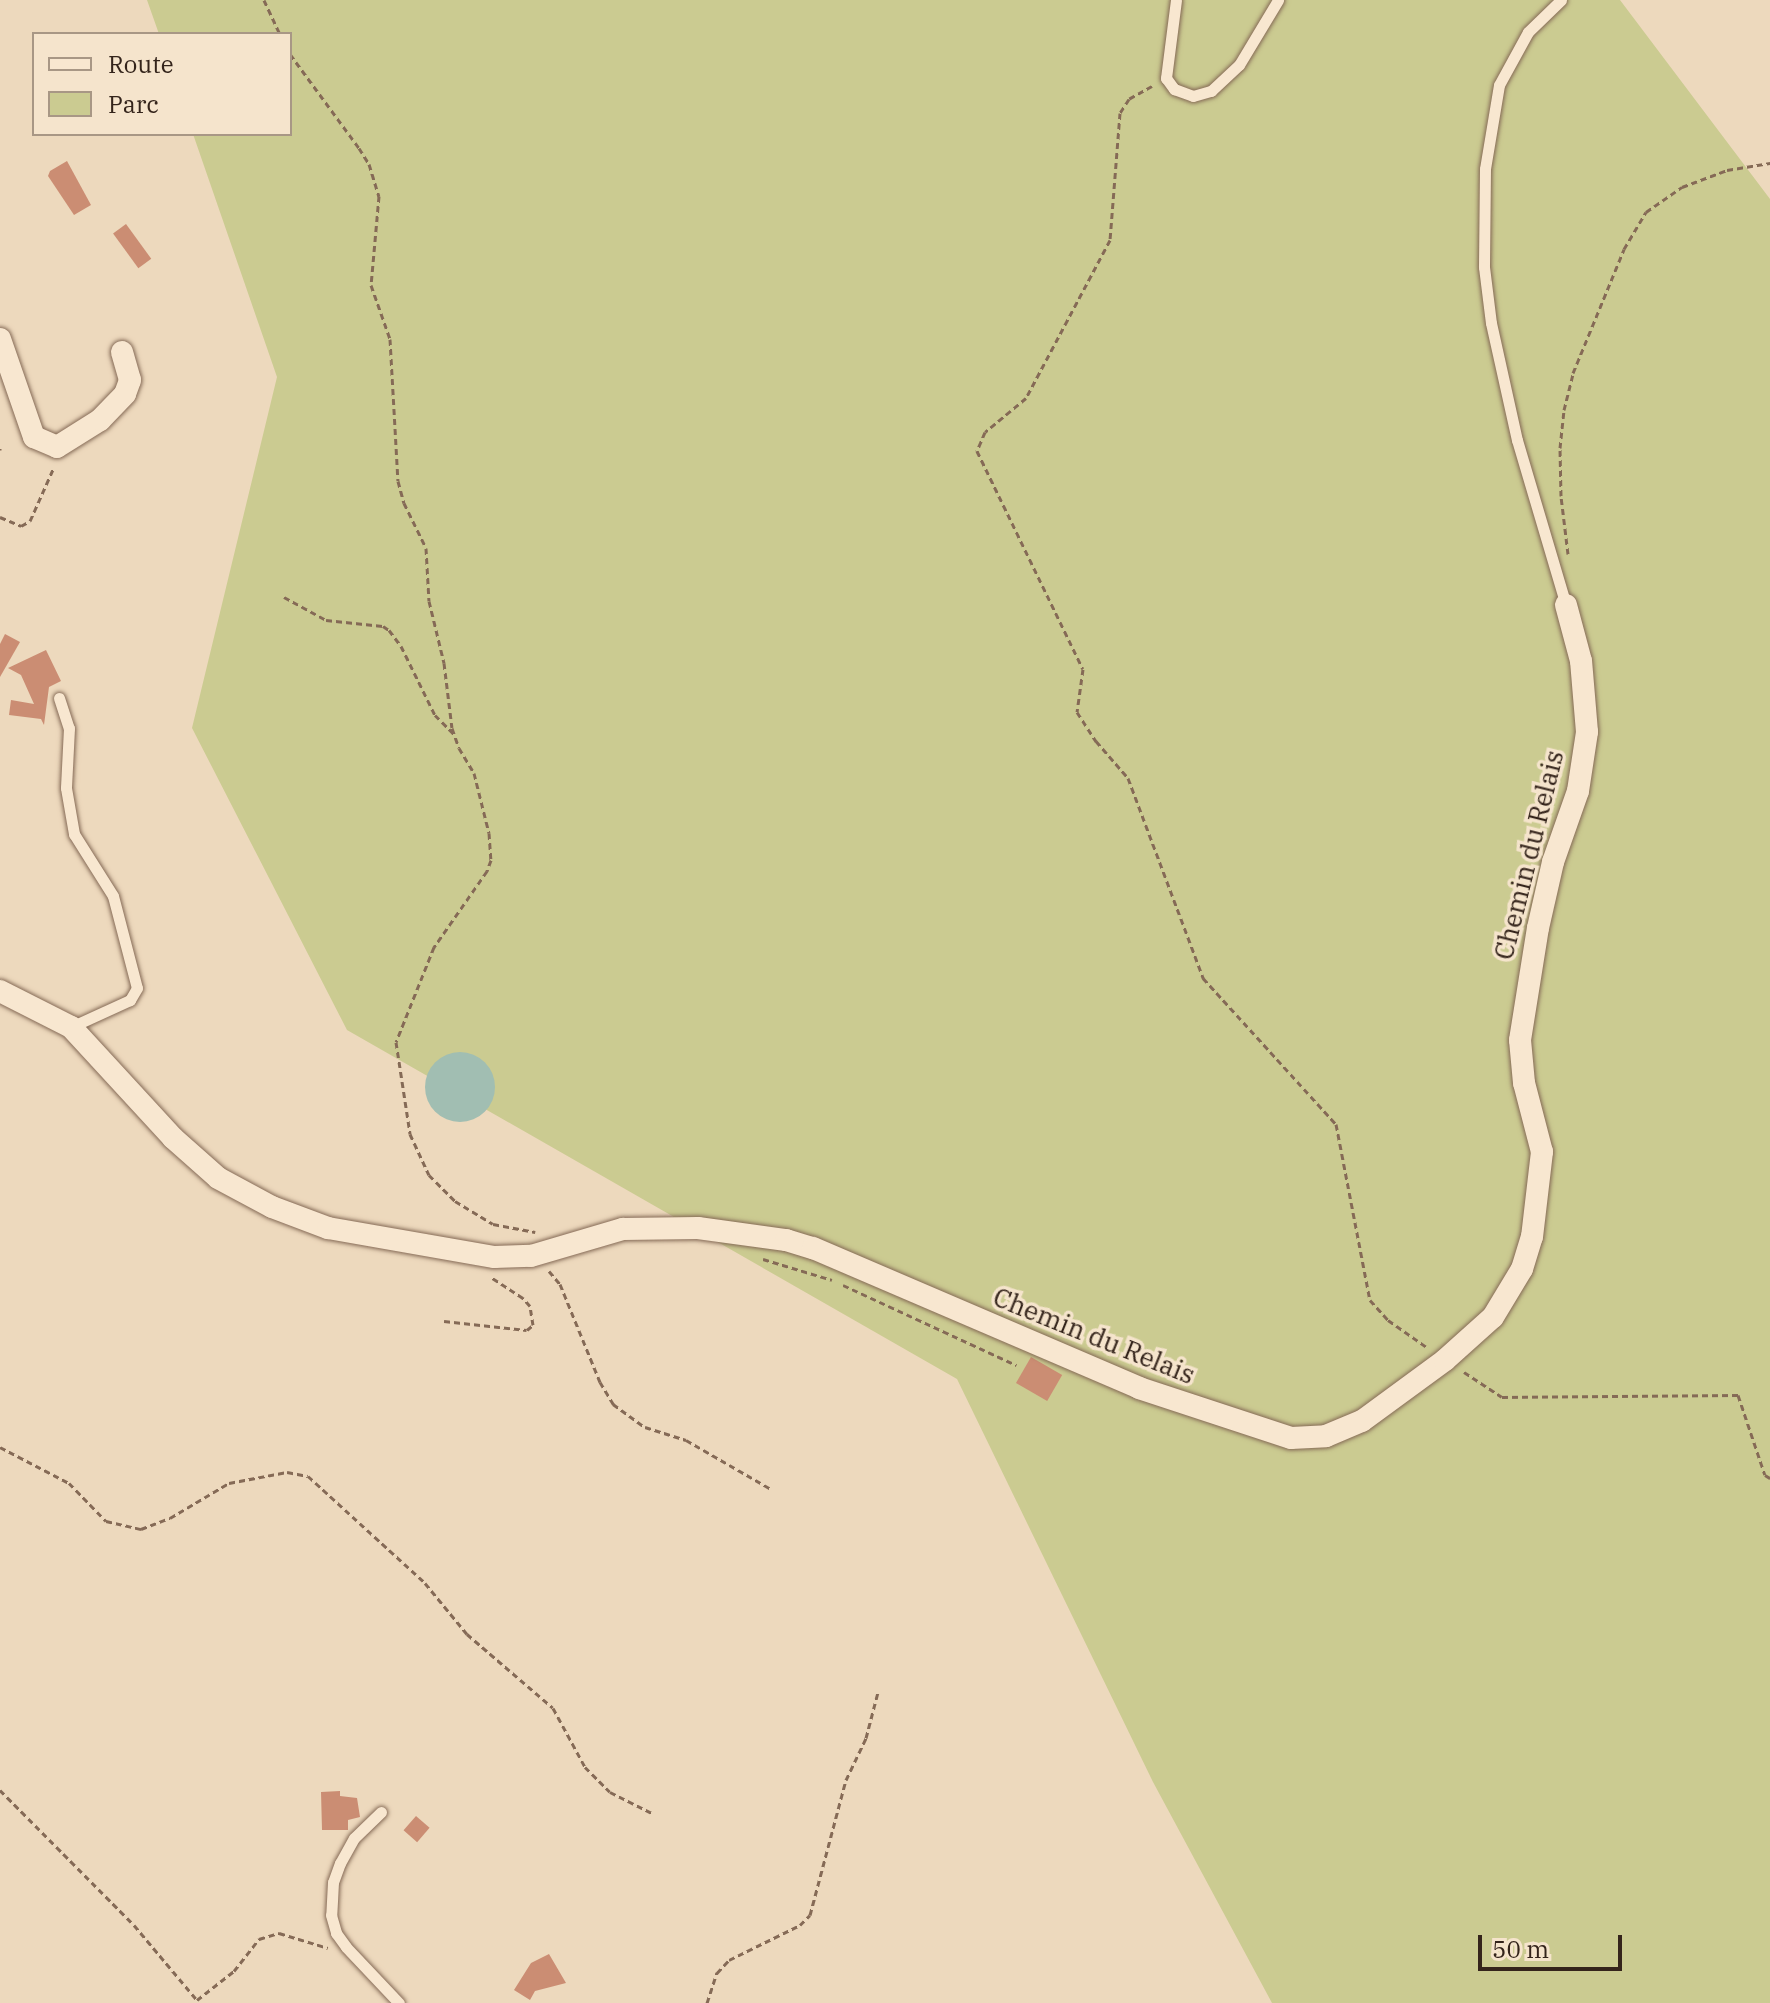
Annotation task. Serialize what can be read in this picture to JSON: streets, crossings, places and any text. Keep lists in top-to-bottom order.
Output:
{
  "streets": {
    "street": ["Chemin du Relais"]
  },
  "legend": ["Route", "Parc"],
  "scale_bar": "50 m"
}
